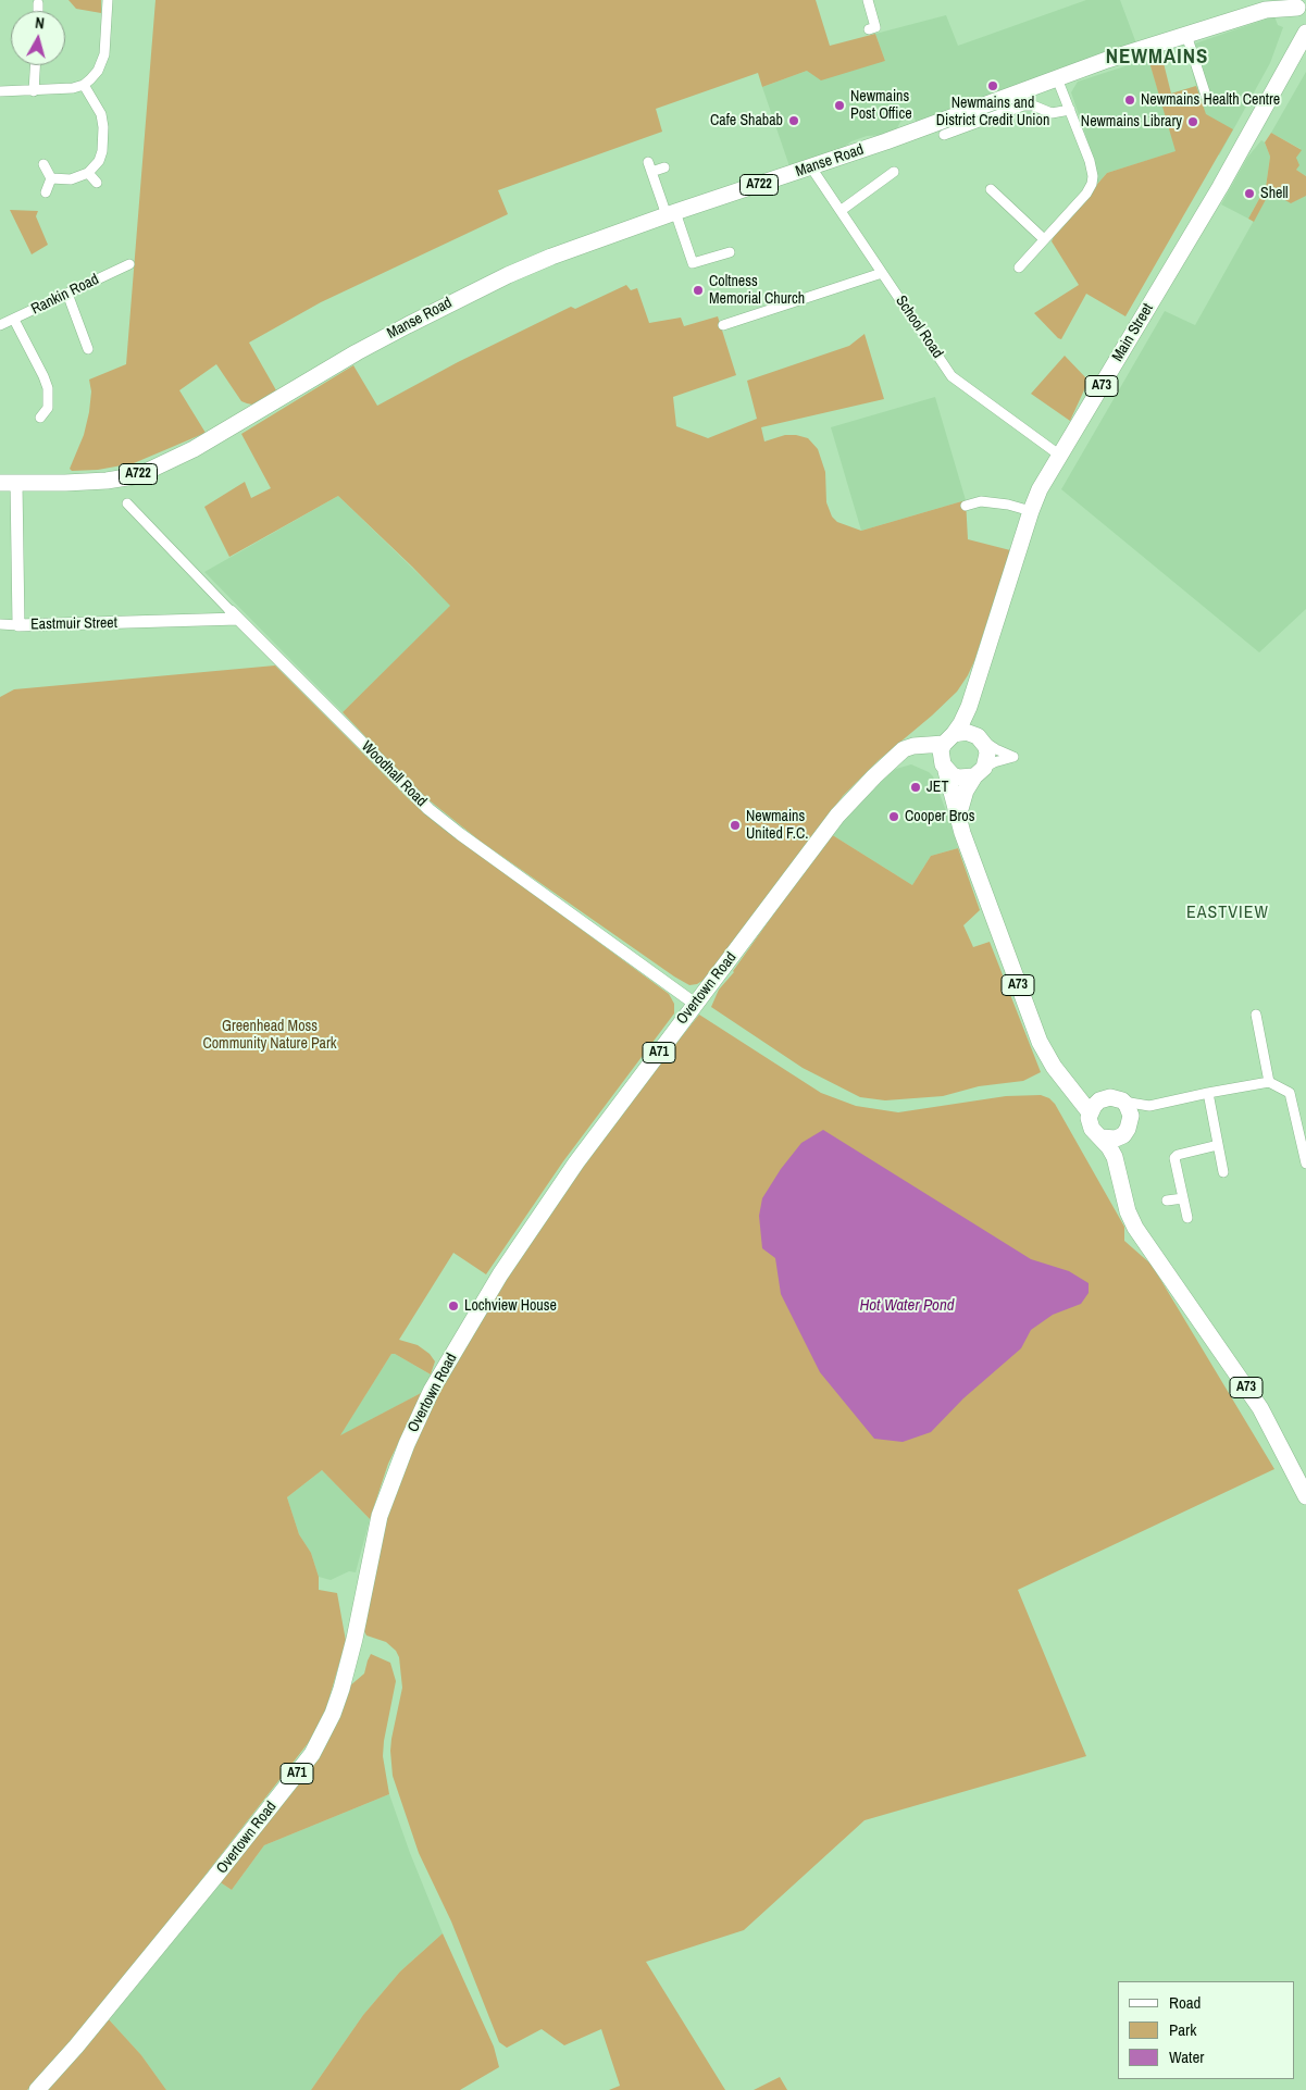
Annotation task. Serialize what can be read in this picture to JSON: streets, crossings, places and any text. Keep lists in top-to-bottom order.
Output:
{
  "streets": {
    "main road": [
      "Manse Road",
      "A722",
      "Main Street",
      "A73",
      "Overtown Road",
      "A71"
    ],
    "street": [
      "Rankin Road",
      "School Road",
      "Eastmuir Street",
      "Woodhall Road"
    ]
  },
  "crossings": [
    ["Manse Road", "A722"],
    ["Manse Road", "School Road"],
    ["Manse Road", "Eastmuir Street"],
    ["A722", "Eastmuir Street"],
    ["School Road", "Main Street"],
    ["Main Street", "A73"],
    ["Main Street", "Overtown Road"],
    ["A73", "Overtown Road"],
    ["Eastmuir Street", "Woodhall Road"],
    ["Woodhall Road", "Overtown Road"]
  ],
  "districts": ["NEWMAINS", "EASTVIEW"],
  "water": ["Hot Water Pond"],
  "parks": ["Greenhead Moss Community Nature Park"],
  "places": [
    "Newmains and District Credit Union",
    "Newmains Health Centre",
    "Newmains Post Office",
    "Cafe Shabab",
    "Newmains Library",
    "Shell",
    "Coltness Memorial Church",
    "JET",
    "Cooper Bros",
    "Newmains United F.C.",
    "Lochview House"
  ],
  "legend": ["Road", "Park", "Water"],
  "north": "top"
}
